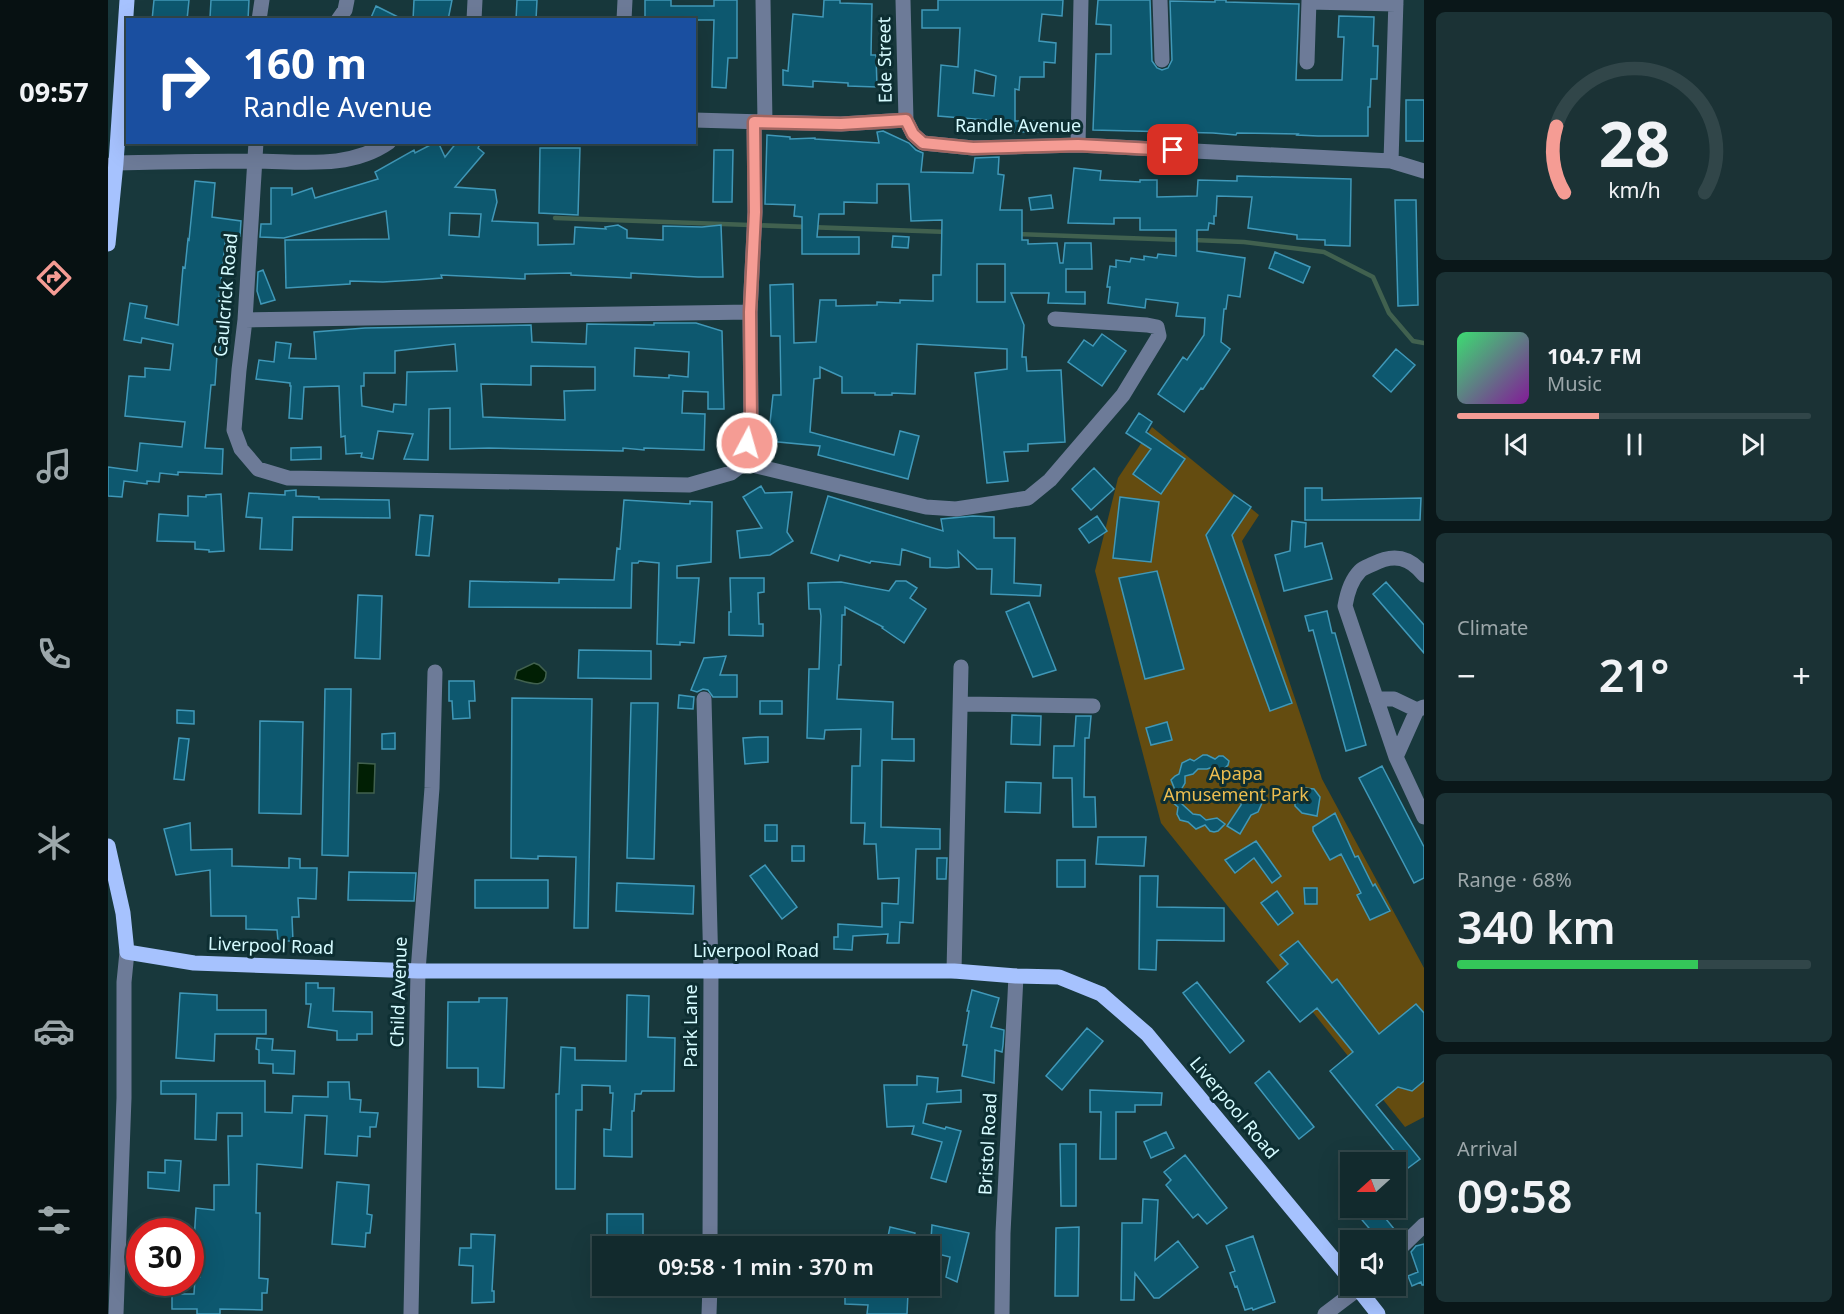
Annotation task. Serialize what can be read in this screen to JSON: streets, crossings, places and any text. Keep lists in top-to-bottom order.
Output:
{
  "streets": {
    "main road": ["Liverpool Road"],
    "street": [
      "Ede Street",
      "Randle Avenue",
      "Caulcrick Road",
      "Child Avenue",
      "Park Lane",
      "Bristol Road"
    ]
  },
  "crossings": [
    ["Ede Street", "Randle Avenue"],
    ["Liverpool Road", "Child Avenue"],
    ["Liverpool Road", "Park Lane"],
    ["Liverpool Road", "Bristol Road"]
  ],
  "parks": ["Apapa Amusement Park"],
  "north": "left",
  "page": {
    "tabs": "09:57",
    "turn": ["160 m", "Randle Avenue"],
    "song": ["104.7 FM", "Music"],
    "tile": [
      "Climate",
      ["Range · 68%", "340 km"],
      ["Arrival", "09:58"]
    ],
    "heat": ["−", "21°", "+"],
    "limit": "30",
    "trip": "09:58 · 1 min · 370 m",
    "gauge": ["28", "km/h"]
  }
}
